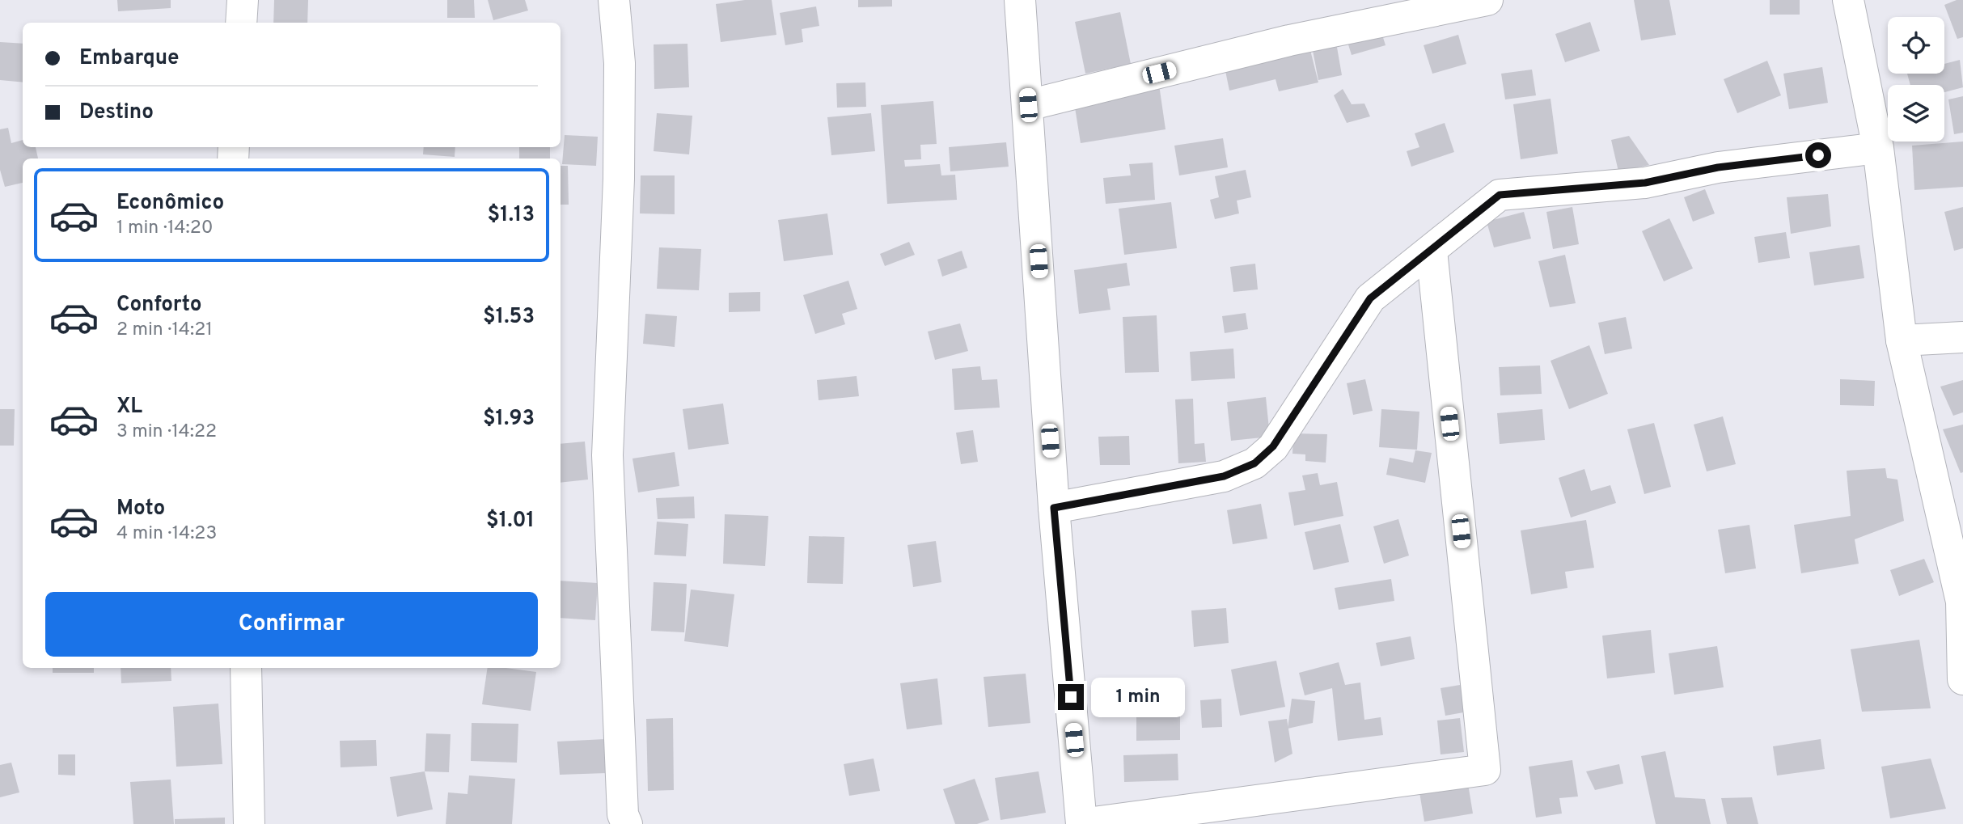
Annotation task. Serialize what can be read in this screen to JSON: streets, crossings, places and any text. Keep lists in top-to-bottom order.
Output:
{
  "page": {
    "banner": ["Embarque", "Destino"],
    "list": [
      {
        "name": "Econômico",
        "note": "1 min · 14:20",
        "value": "$1.13"
      },
      {
        "name": "Conforto",
        "note": "2 min · 14:21",
        "value": "$1.53"
      },
      {
        "name": "XL",
        "note": "3 min · 14:22",
        "value": "$1.93"
      },
      {
        "name": "Moto",
        "note": "4 min · 14:23",
        "value": "$1.01"
      }
    ],
    "buttons": "Confirmar",
    "bubble": "1 min"
  }
}
